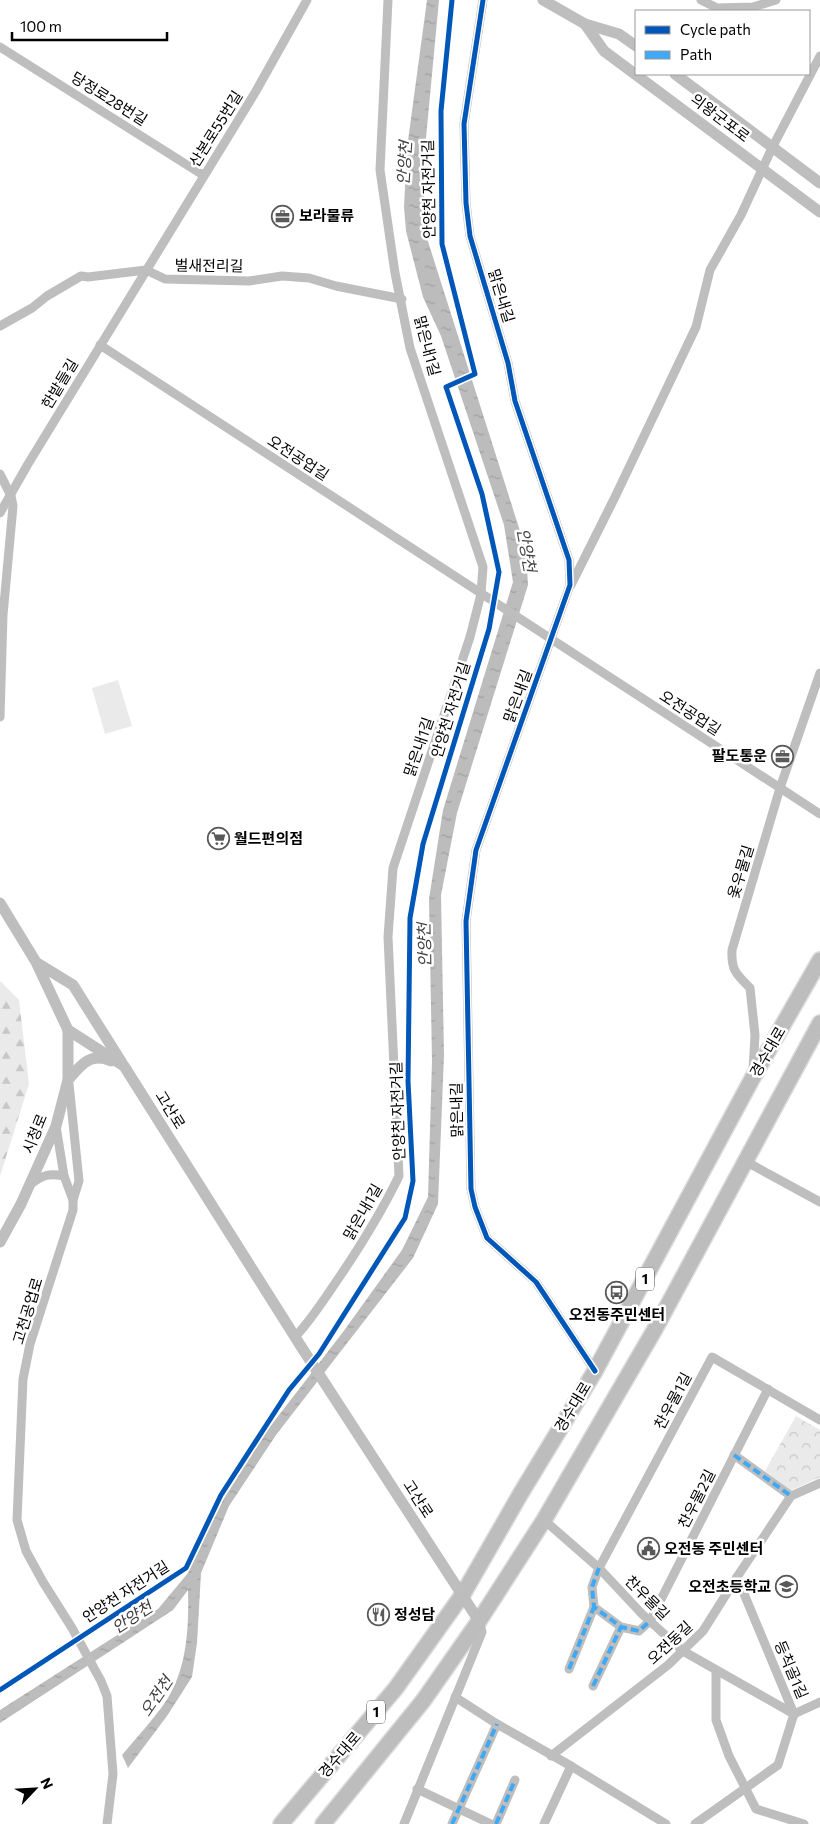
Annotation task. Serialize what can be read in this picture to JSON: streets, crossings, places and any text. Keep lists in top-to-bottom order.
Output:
{
  "streets": {
    "main road": ["경수대로", "1"],
    "street": [
      "당정로28번길",
      "의왕군포로",
      "산본로55번길",
      "벌새전리길",
      "맑은내길",
      "맑은내1길",
      "한밭들길",
      "오전공업길",
      "옻우물길",
      "고산로",
      "시청로",
      "고천공업로",
      "찬우물1길",
      "찬우물2길",
      "찬우물길",
      "오전동길",
      "등칙골1길"
    ],
    "cycle path": ["안양천 자전거길"]
  },
  "crossings": [
    ["당정로28번길", "산본로55번길"],
    ["의왕군포로", "맑은내길"],
    ["산본로55번길", "벌새전리길"],
    ["산본로55번길", "한밭들길"],
    ["벌새전리길", "맑은내1길"],
    ["벌새전리길", "한밭들길"],
    ["맑은내길", "오전공업길"],
    ["맑은내길", "경수대로"],
    ["맑은내1길", "오전공업길"],
    ["맑은내1길", "고산로"],
    ["한밭들길", "오전공업길"],
    ["오전공업길", "옻우물길"],
    ["옻우물길", "경수대로"],
    ["경수대로", "고산로"],
    ["경수대로", "찬우물길"],
    ["고산로", "시청로"],
    ["시청로", "고천공업로"],
    ["찬우물1길", "찬우물2길"],
    ["찬우물1길", "찬우물길"],
    ["찬우물2길", "찬우물길"],
    ["찬우물길", "오전동길"],
    ["찬우물길", "등칙골1길"],
    ["오전동길", "등칙골1길"]
  ],
  "water": ["안양천", "오전천"],
  "places": {
    "office": ["보라물류", "팔도통운"],
    "supermarket": ["월드편의점"],
    "bus stop": ["오전동주민센터"],
    "public building": ["오전동 주민센터"],
    "school or university": ["오전초등학교"],
    "restaurant": ["정성담"]
  },
  "legend": ["Cycle path", "Path"],
  "scale_bar": "100 m",
  "north": "top right"
}
